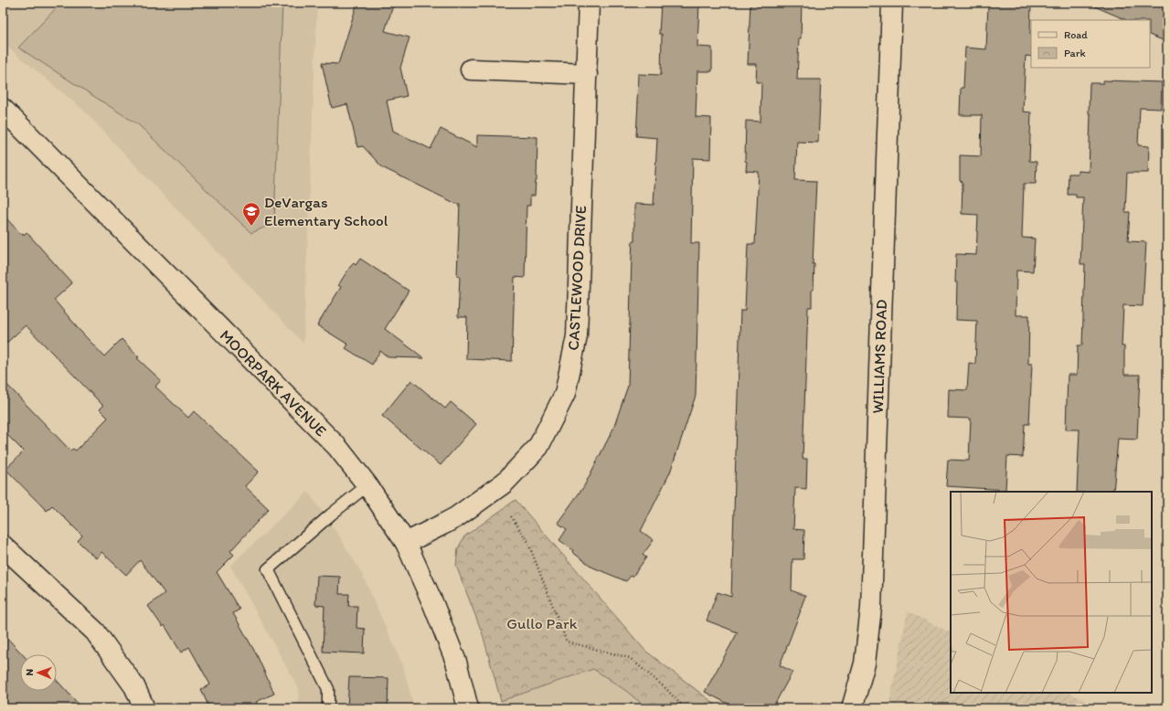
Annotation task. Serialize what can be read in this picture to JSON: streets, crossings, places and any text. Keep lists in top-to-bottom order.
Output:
{
  "streets": {
    "street": ["CASTLEWOOD DRIVE", "WILLIAMS ROAD", "MOORPARK AVENUE"]
  },
  "crossings": [
    ["CASTLEWOOD DRIVE", "MOORPARK AVENUE"]
  ],
  "parks": ["Gullo Park"],
  "places": {
    "school or university": ["DeVargas Elementary School"]
  },
  "legend": ["Road", "Park"],
  "north": "left"
}
